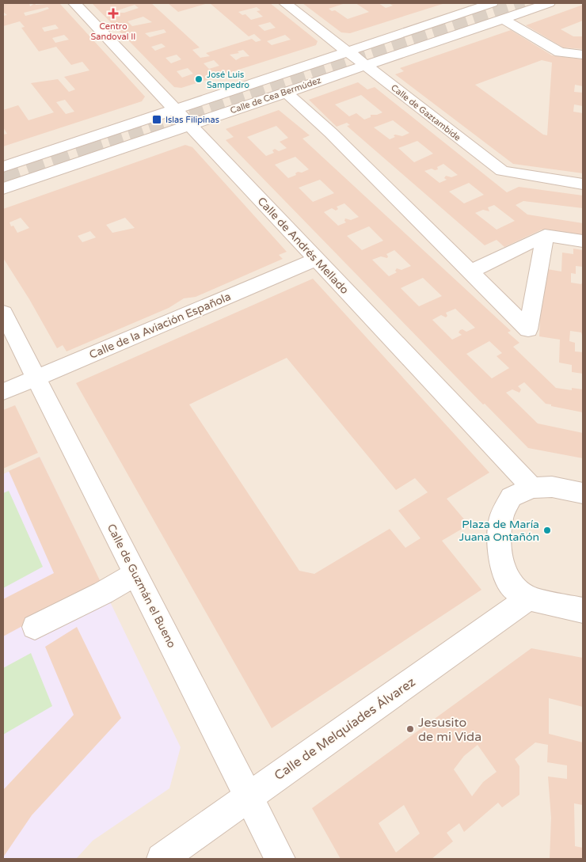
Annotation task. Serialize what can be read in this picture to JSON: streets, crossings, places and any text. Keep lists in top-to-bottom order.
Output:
{
  "streets": {
    "street": [
      "Calle de Cea Bermúdez",
      "Calle de Gaztambide",
      "Calle de Andrés Mellado",
      "Calle de la Aviación Española",
      "Calle de Guzmán el Bueno",
      "Calle de Melquíades Álvarez"
    ]
  },
  "crossings": [
    ["Calle de Cea Bermúdez", "Calle de Gaztambide"],
    ["Calle de Cea Bermúdez", "Calle de Andrés Mellado"],
    ["Calle de Andrés Mellado", "Calle de la Aviación Española"],
    ["Calle de la Aviación Española", "Calle de Guzmán el Bueno"],
    ["Calle de Guzmán el Bueno", "Calle de Melquíades Álvarez"]
  ],
  "places": {
    "health": ["Centro Sandoval II"],
    "other": ["José Luis Sampedro", "Plaza de María Juana Ontañón", "Jesusito de mi Vida"],
    "transit": ["Islas Filipinas"]
  }
}
